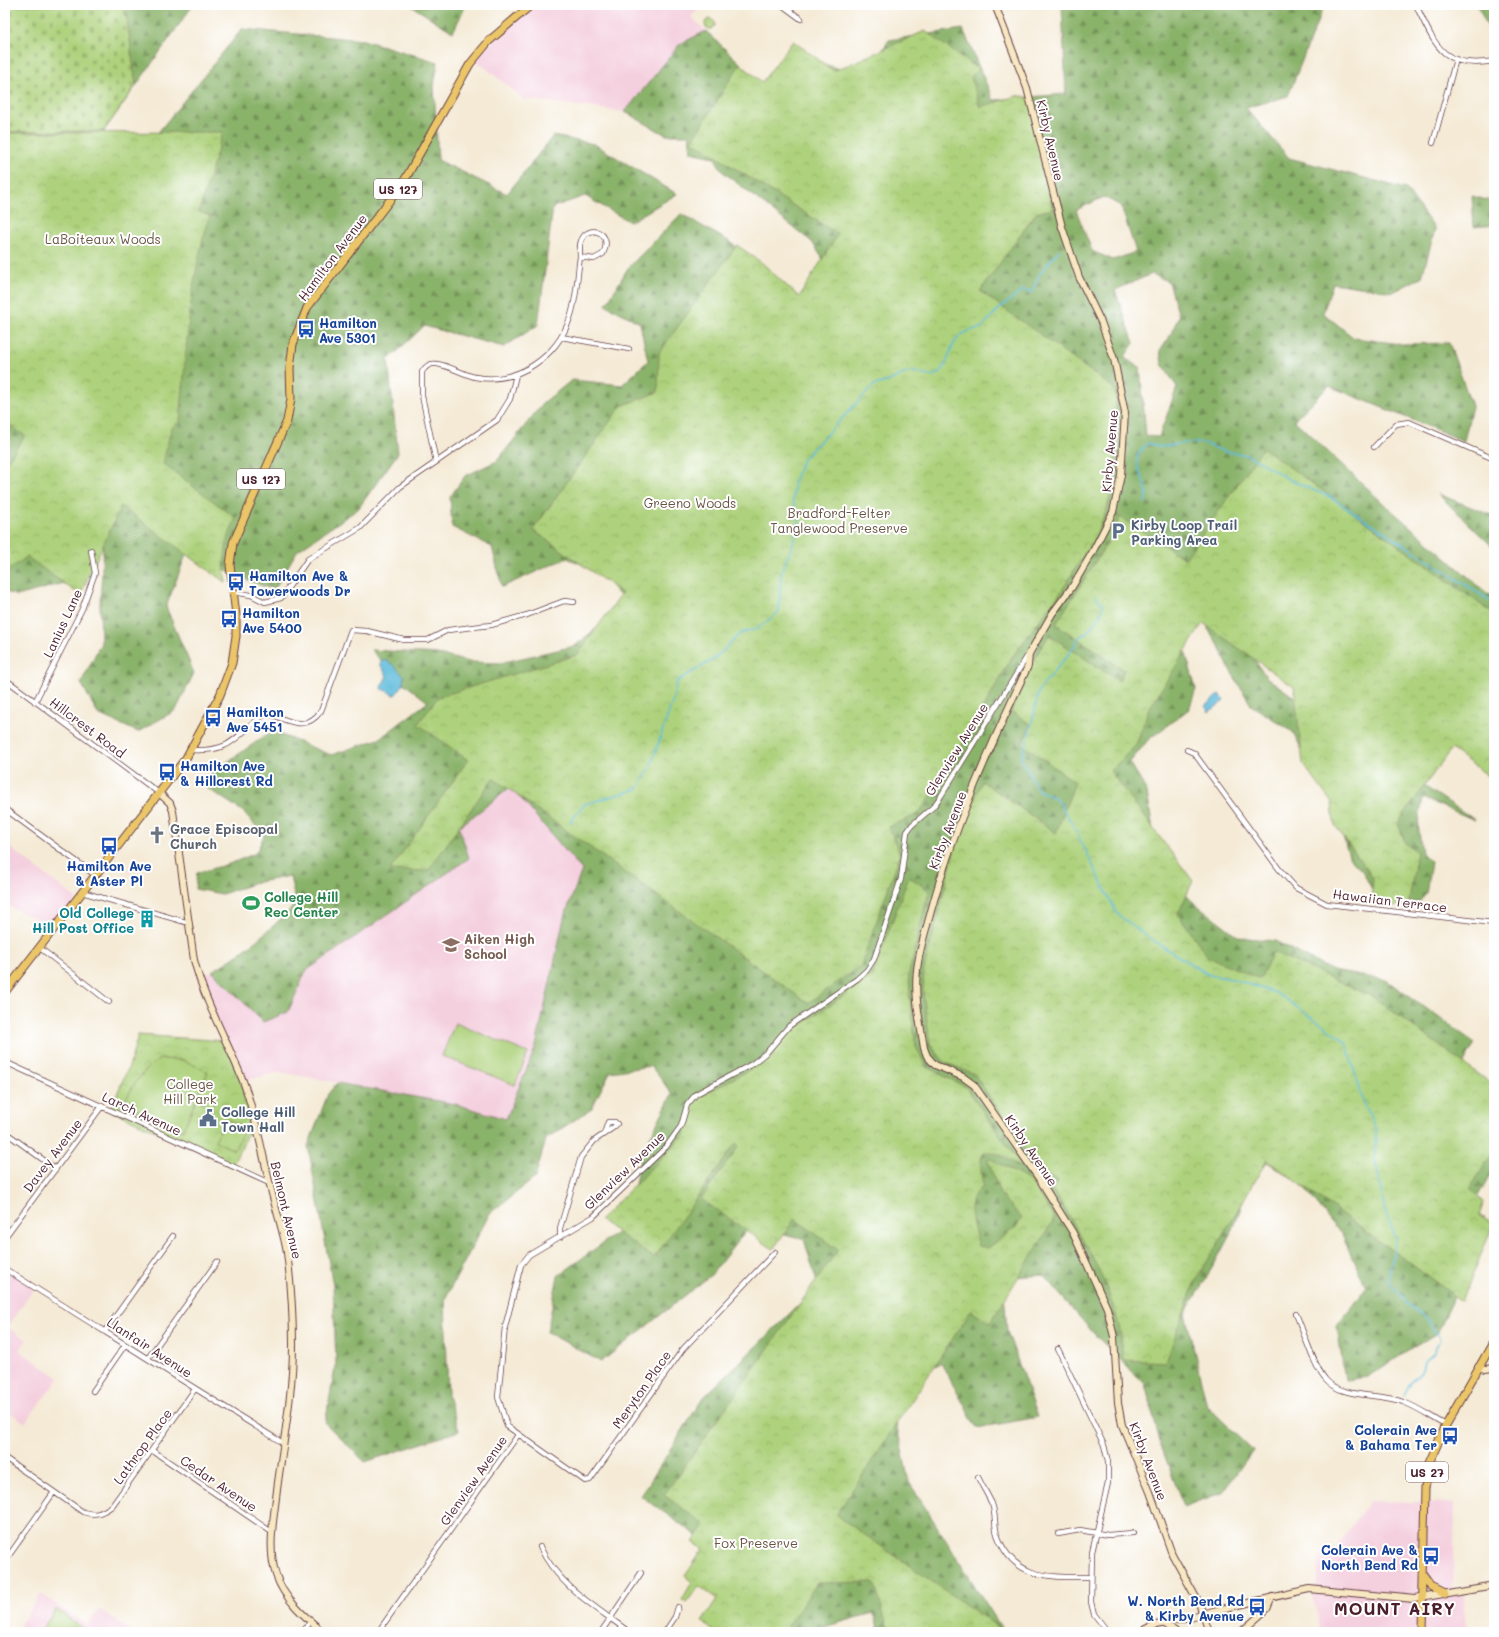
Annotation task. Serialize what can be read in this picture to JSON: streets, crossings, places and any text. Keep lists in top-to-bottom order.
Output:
{
  "streets": {
    "main road": ["US 127", "Hamilton Avenue", "US 27"],
    "street": [
      "Kirby Avenue",
      "Lanius Lane",
      "Hillcrest Road",
      "Glenview Avenue",
      "Hawaiian Terrace",
      "Larch Avenue",
      "Davey Avenue",
      "Belmont Avenue",
      "Llanfair Avenue",
      "Meryton Place",
      "Lathrop Place",
      "Cedar Avenue"
    ]
  },
  "crossings": [
    ["Kirby Avenue", "Glenview Avenue"],
    ["Hamilton Avenue", "Hillcrest Road"],
    ["Hamilton Avenue", "Belmont Avenue"],
    ["Lanius Lane", "Hillcrest Road"],
    ["Hillcrest Road", "Belmont Avenue"],
    ["Glenview Avenue", "Meryton Place"],
    ["Larch Avenue", "Davey Avenue"],
    ["Larch Avenue", "Belmont Avenue"],
    ["Belmont Avenue", "Llanfair Avenue"],
    ["Belmont Avenue", "Cedar Avenue"],
    ["Llanfair Avenue", "Lathrop Place"],
    ["Lathrop Place", "Cedar Avenue"]
  ],
  "districts": ["MOUNT AIRY"],
  "parks": [
    "LaBoiteaux Woods",
    "Greeno Woods",
    "Bradford-Felter Tanglewood Preserve",
    "College Hill Park",
    "Fox Preserve"
  ],
  "places": {
    "bus stop": [
      "Hamilton Ave 5301",
      "Hamilton Ave & Towerwoods Dr",
      "Hamilton Ave 5400",
      "Hamilton Ave 5451",
      "Hamilton Ave & Hillcrest Rd",
      "Hamilton Ave & Aster Pl",
      "Colerain Ave & Bahama Ter",
      "Colerain Ave & North Bend Rd",
      "W. North Bend Rd & Kirby Avenue"
    ],
    "parking": ["Kirby Loop Trail Parking Area"],
    "church": ["Grace Episcopal Church"],
    "sports": ["College Hill Rec Center"],
    "building": ["Old College Hill Post Office"],
    "school or university": ["Aiken High School"],
    "public building": ["College Hill Town Hall"]
  }
}
